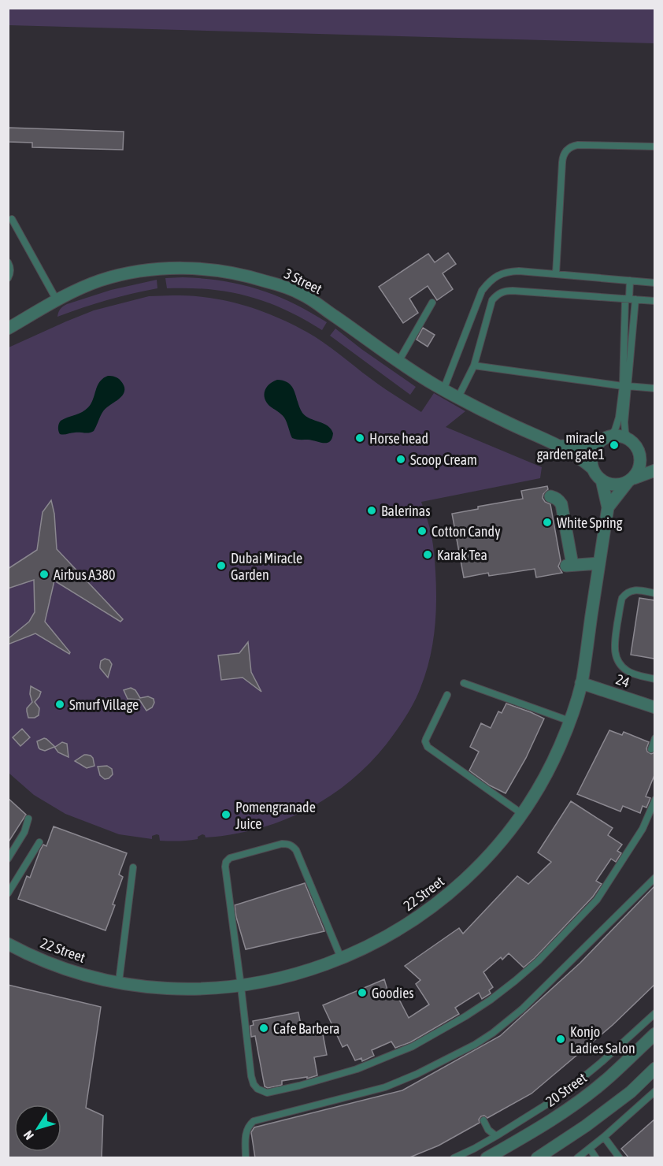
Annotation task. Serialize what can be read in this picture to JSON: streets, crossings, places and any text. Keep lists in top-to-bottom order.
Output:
{
  "streets": {
    "street": [
      "3 Street",
      "24",
      "22 Street",
      "20 Street"
    ]
  },
  "crossings": [
    ["3 Street", "22 Street"],
    ["24", "22 Street"]
  ],
  "places": [
    "Horse head",
    "miracle garden gate1",
    "Scoop Cream",
    "Balerinas",
    "White Spring",
    "Cotton Candy",
    "Karak Tea",
    "Dubai Miracle Garden",
    "Airbus A380",
    "Smurf Village",
    "Pomengranade Juice",
    "Goodies",
    "Cafe Barbera",
    "Konjo Ladies Salon"
  ],
  "north": "bottom left"
}
